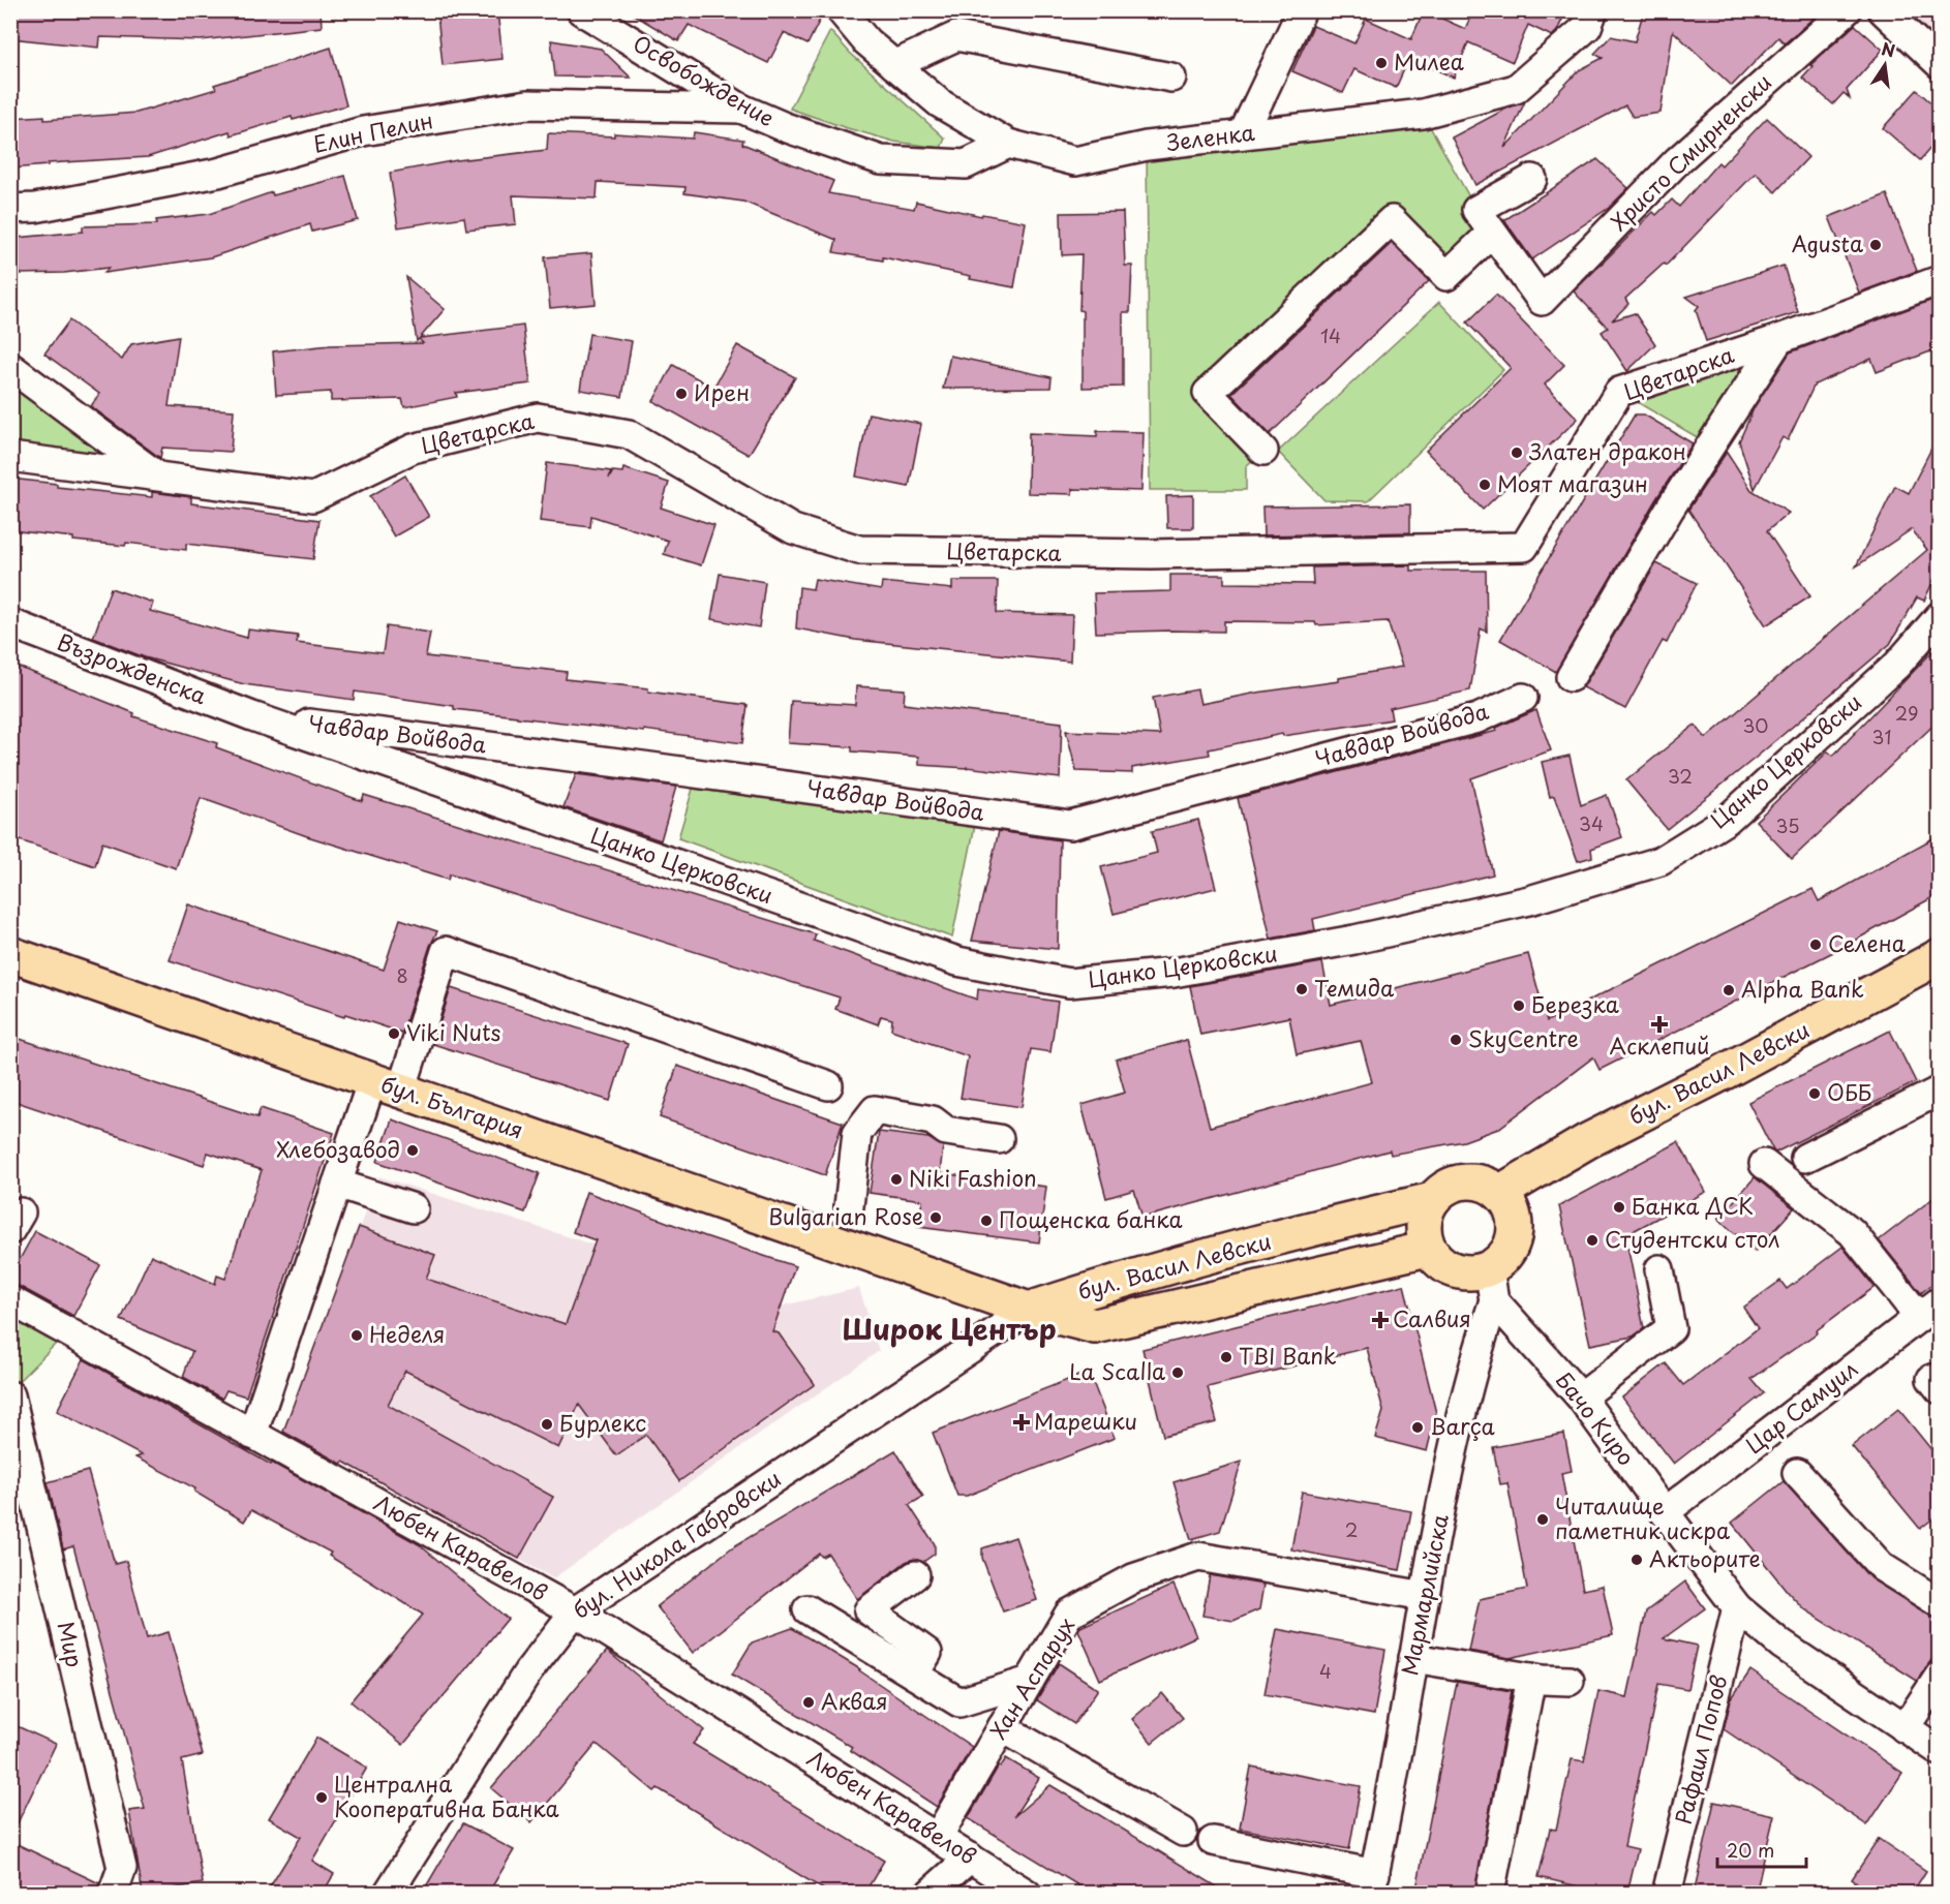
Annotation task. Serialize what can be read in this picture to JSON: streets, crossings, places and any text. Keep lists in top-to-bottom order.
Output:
{
  "streets": {
    "main road": ["бул. Васил Левски", "бул. България"],
    "street": [
      "Освобождение",
      "Елин Пелин",
      "Зеленка",
      "Христо Смирненски",
      "Цветарска",
      "Възрожденска",
      "Чавдар Войвода",
      "Цанко Церковски",
      "Цар Самуил",
      "Бачо Киро",
      "бул. Никола Габровски",
      "Любен Каравелов",
      "Мармарлийска",
      "Мир",
      "Хан Аспарух",
      "Рафаил Попов"
    ]
  },
  "crossings": [
    ["Освобождение", "Елин Пелин"],
    ["Освобождение", "Зеленка"],
    ["Възрожденска", "Чавдар Войвода"],
    ["Възрожденска", "Цанко Церковски"],
    ["Чавдар Войвода", "Цанко Церковски"],
    ["бул. Васил Левски", "бул. България"],
    ["бул. Васил Левски", "Бачо Киро"],
    ["бул. Васил Левски", "бул. Никола Габровски"],
    ["бул. Васил Левски", "Мармарлийска"],
    ["бул. България", "бул. Никола Габровски"],
    ["Цар Самуил", "Бачо Киро"],
    ["Бачо Киро", "Мармарлийска"],
    ["Бачо Киро", "Рафаил Попов"],
    ["бул. Никола Габровски", "Любен Каравелов"],
    ["Любен Каравелов", "Хан Аспарух"],
    ["Мармарлийска", "Хан Аспарух"]
  ],
  "districts": ["Широк Център"],
  "places": {
    "other": [
      "Милеа",
      "Agusta",
      "Ирен",
      "Златен дракон",
      "Моят магазин",
      "Селена",
      "Темида",
      "Alpha Bank",
      "Березка",
      "Viki Nuts",
      "SkyCentre",
      "ОББ",
      "Хлебозавод",
      "Niki Fashion",
      "Банка ДСК",
      "Bulgarian Rose",
      "Пощенска банка",
      "Студентски стол",
      "Неделя",
      "TBI Bank",
      "La Scalla",
      "Бурлекс",
      "Barça",
      "Читалище паметник искра",
      "Актьорите",
      "Аквая",
      "Централна Кооперативна Банка"
    ],
    "health": ["Асклепий", "Салвия", "Марешки"]
  },
  "house_numbers": [
    "14",
    "29",
    "30",
    "31",
    "32",
    "34",
    "35",
    "8",
    "2",
    "4"
  ],
  "scale_bar": "20 m",
  "north": "top"
}
